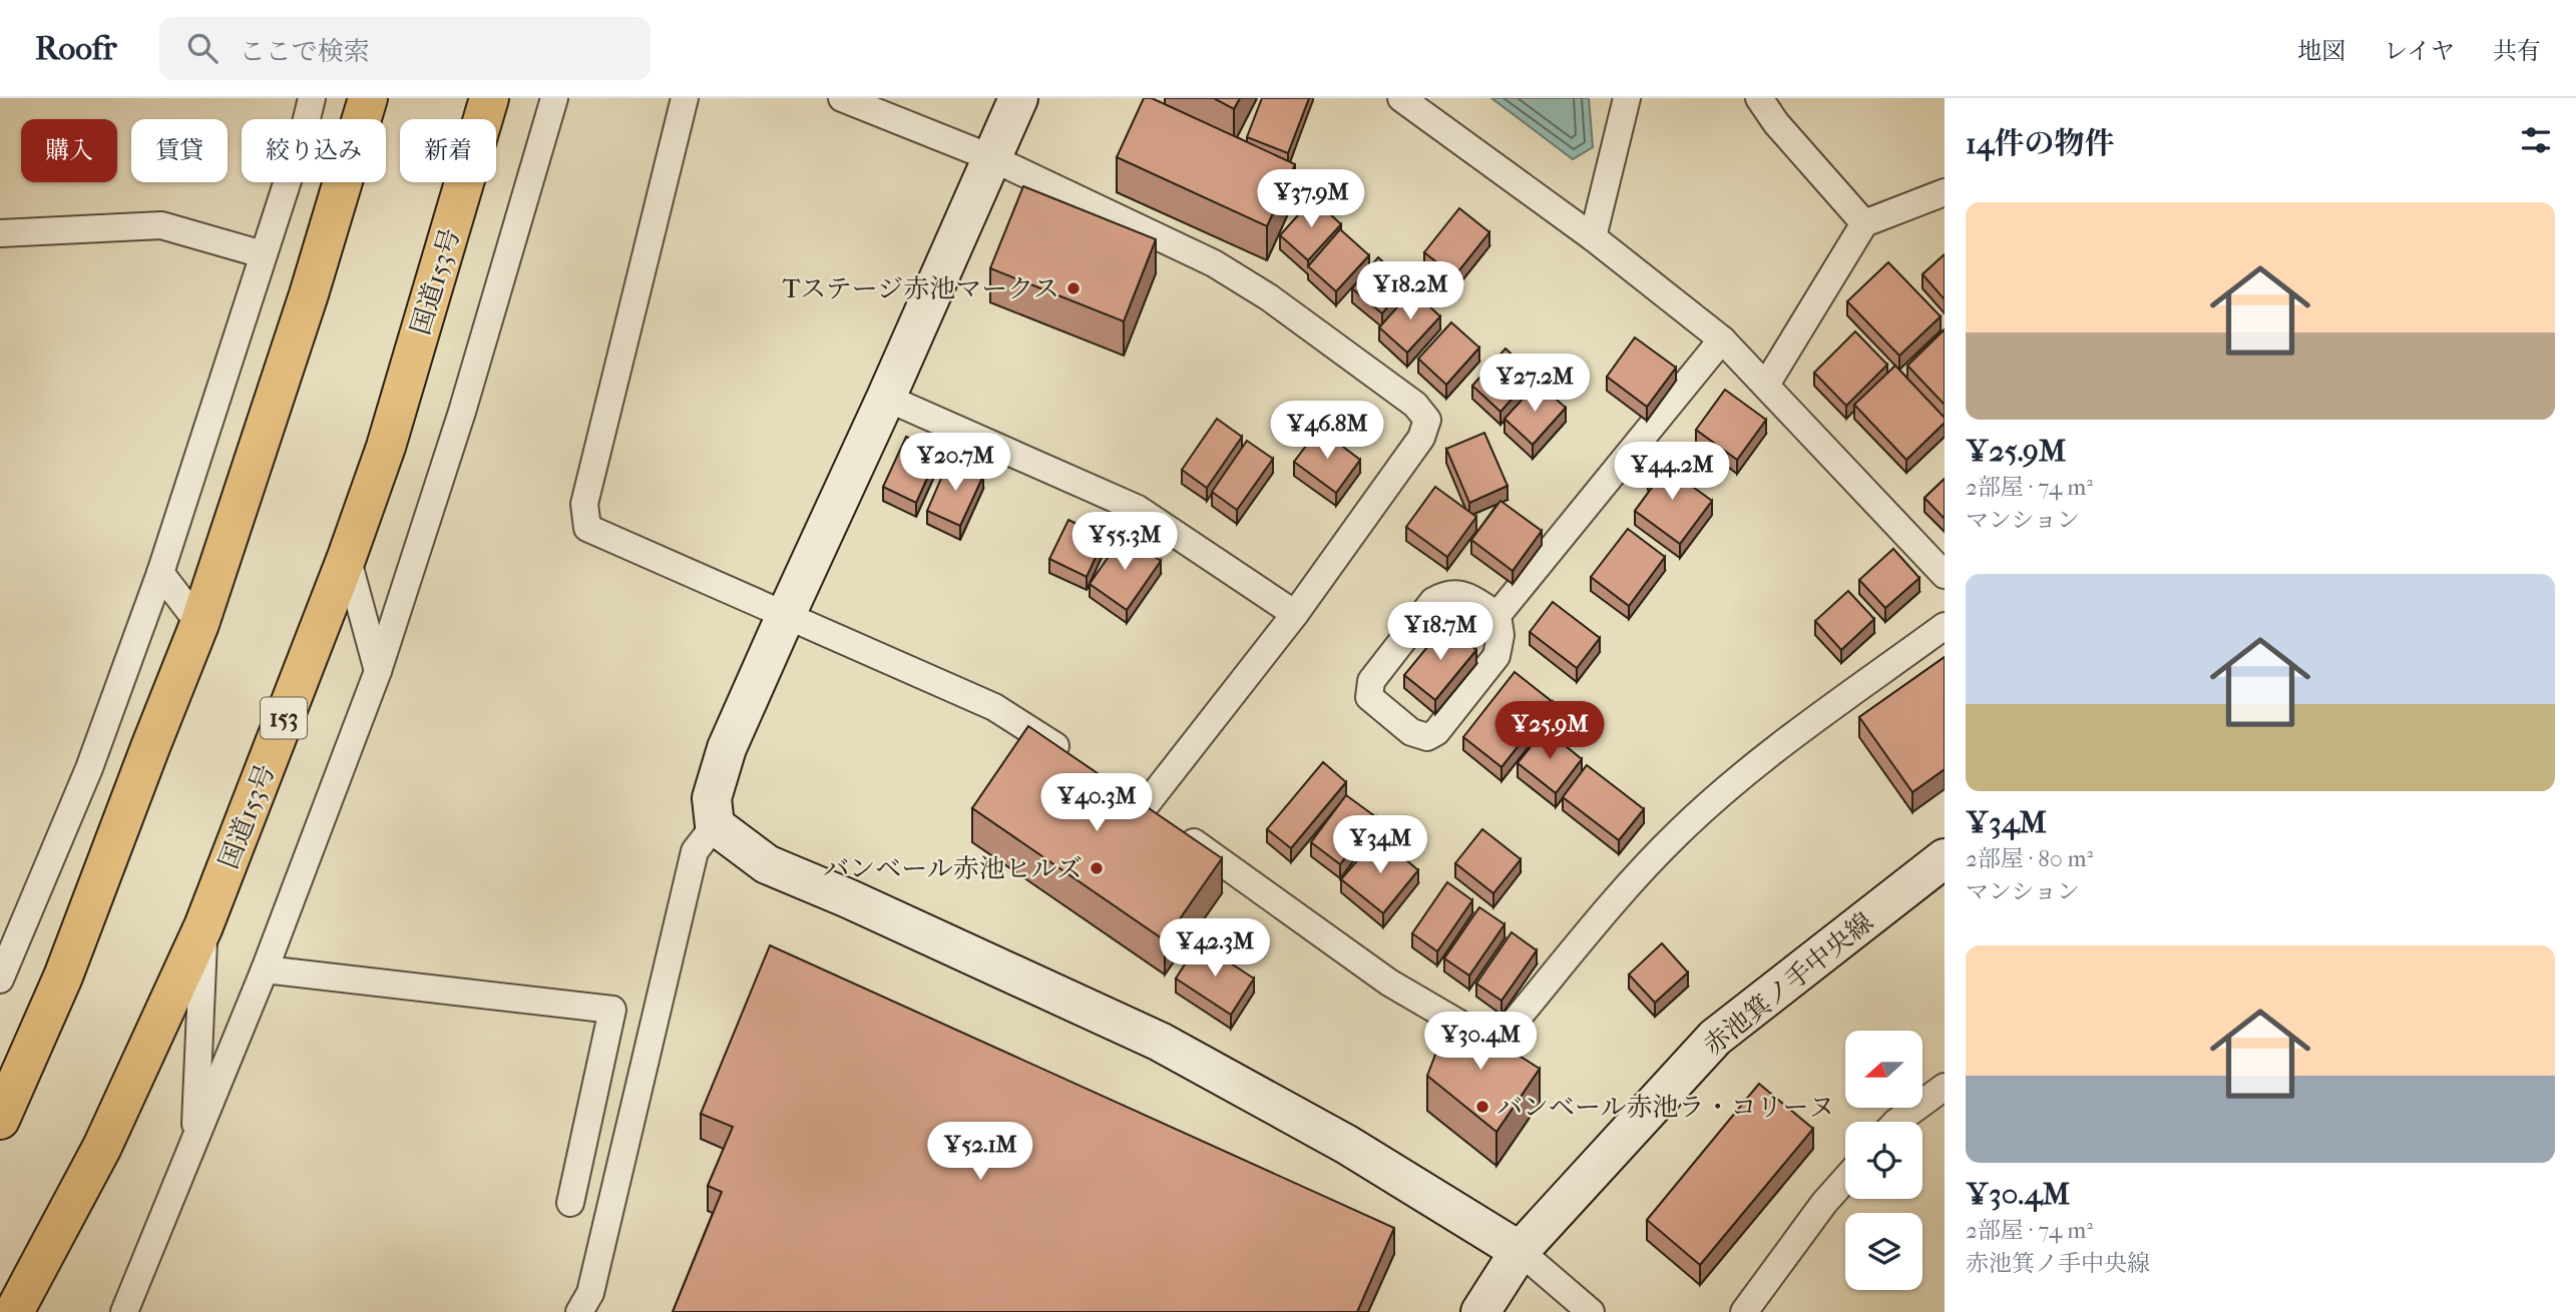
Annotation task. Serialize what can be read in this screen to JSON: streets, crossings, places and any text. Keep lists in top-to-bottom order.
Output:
{
  "streets": {
    "highway": ["国道153号", "153"],
    "street": ["赤池箕ノ手中央線"]
  },
  "places": ["Tステージ赤池マークス", "バンベール赤池ヒルズ", "バンベール赤池ラ・コリーヌ"],
  "north": "left",
  "page": {
    "header": "Roofr",
    "search": "ここで検索",
    "nav": ["地図", "レイヤ", "共有"],
    "heading": "14件の物件",
    "chip": [
      "購入",
      "賃貸",
      "絞り込み",
      "新着"
    ],
    "price": [
      "¥37.9M",
      "¥18.2M",
      "¥27.2M",
      "¥46.8M",
      "¥20.7M",
      "¥44.2M",
      "¥55.3M",
      "¥18.7M",
      "¥25.9M",
      "¥40.3M",
      "¥34M",
      "¥42.3M",
      "¥30.4M",
      "¥52.1M"
    ],
    "list": [
      {
        "name": "¥25.9M",
        "note": "2部屋 · 74 m² · マンション"
      },
      {
        "name": "¥34M",
        "note": "2部屋 · 80 m² · マンション"
      },
      {
        "name": "¥30.4M",
        "note": "2部屋 · 74 m² · 赤池箕ノ手中央線"
      }
    ]
  }
}
